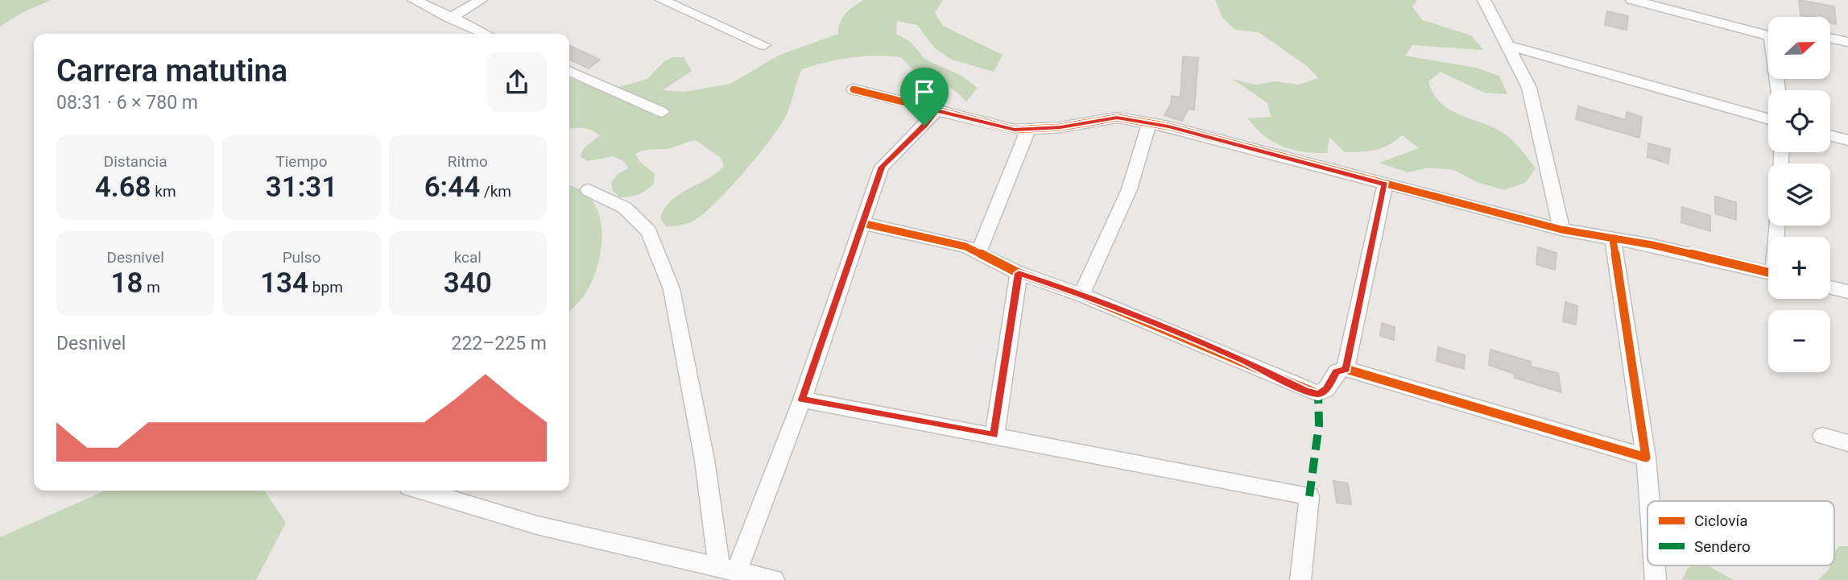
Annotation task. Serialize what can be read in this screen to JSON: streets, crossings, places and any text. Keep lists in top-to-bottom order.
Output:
{
  "legend": ["Ciclovía", "Sendero"],
  "north": "right",
  "page": {
    "map_buttons": ["+", "−"],
    "heading": ["Carrera matutina", "08:31 · 6 × 780 m"],
    "stats": [
      ["Distancia", "4.68 km"],
      ["Tiempo", "31:31"],
      ["Ritmo", "6:44 /km"],
      ["Desnivel", "18 m"],
      ["Pulso", "134 bpm"],
      ["kcal", "340"]
    ],
    "chart": ["Desnivel", "222–225 m"]
  }
}
